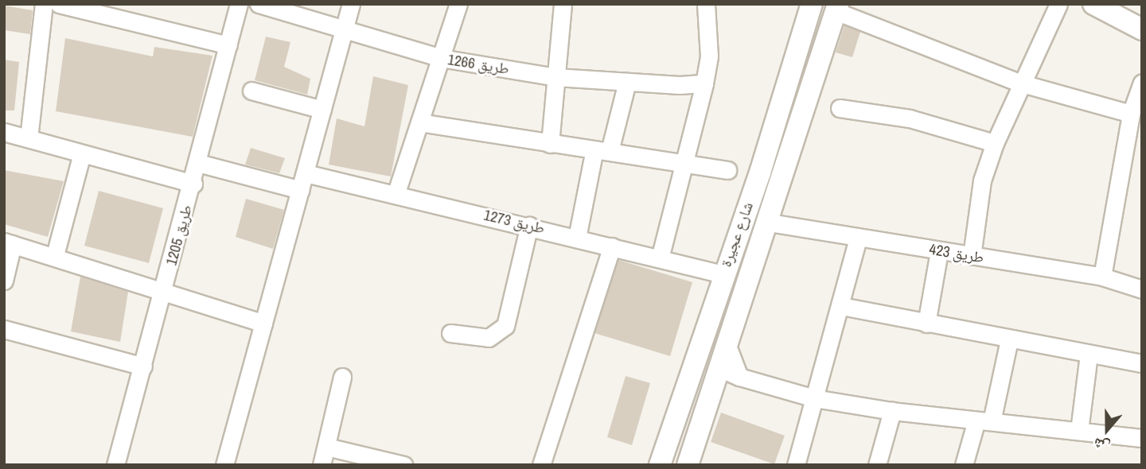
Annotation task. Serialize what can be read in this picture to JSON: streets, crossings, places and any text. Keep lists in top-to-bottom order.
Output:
{
  "streets": {
    "street": [
      "طريق 1266",
      "طريق 1273",
      "شارع عجيرة",
      "طريق 1205",
      "طريق 423"
    ]
  },
  "crossings": [
    ["طريق 1273", "شارع عجيرة"],
    ["شارع عجيرة", "طريق 423"]
  ],
  "north": "bottom"
}
